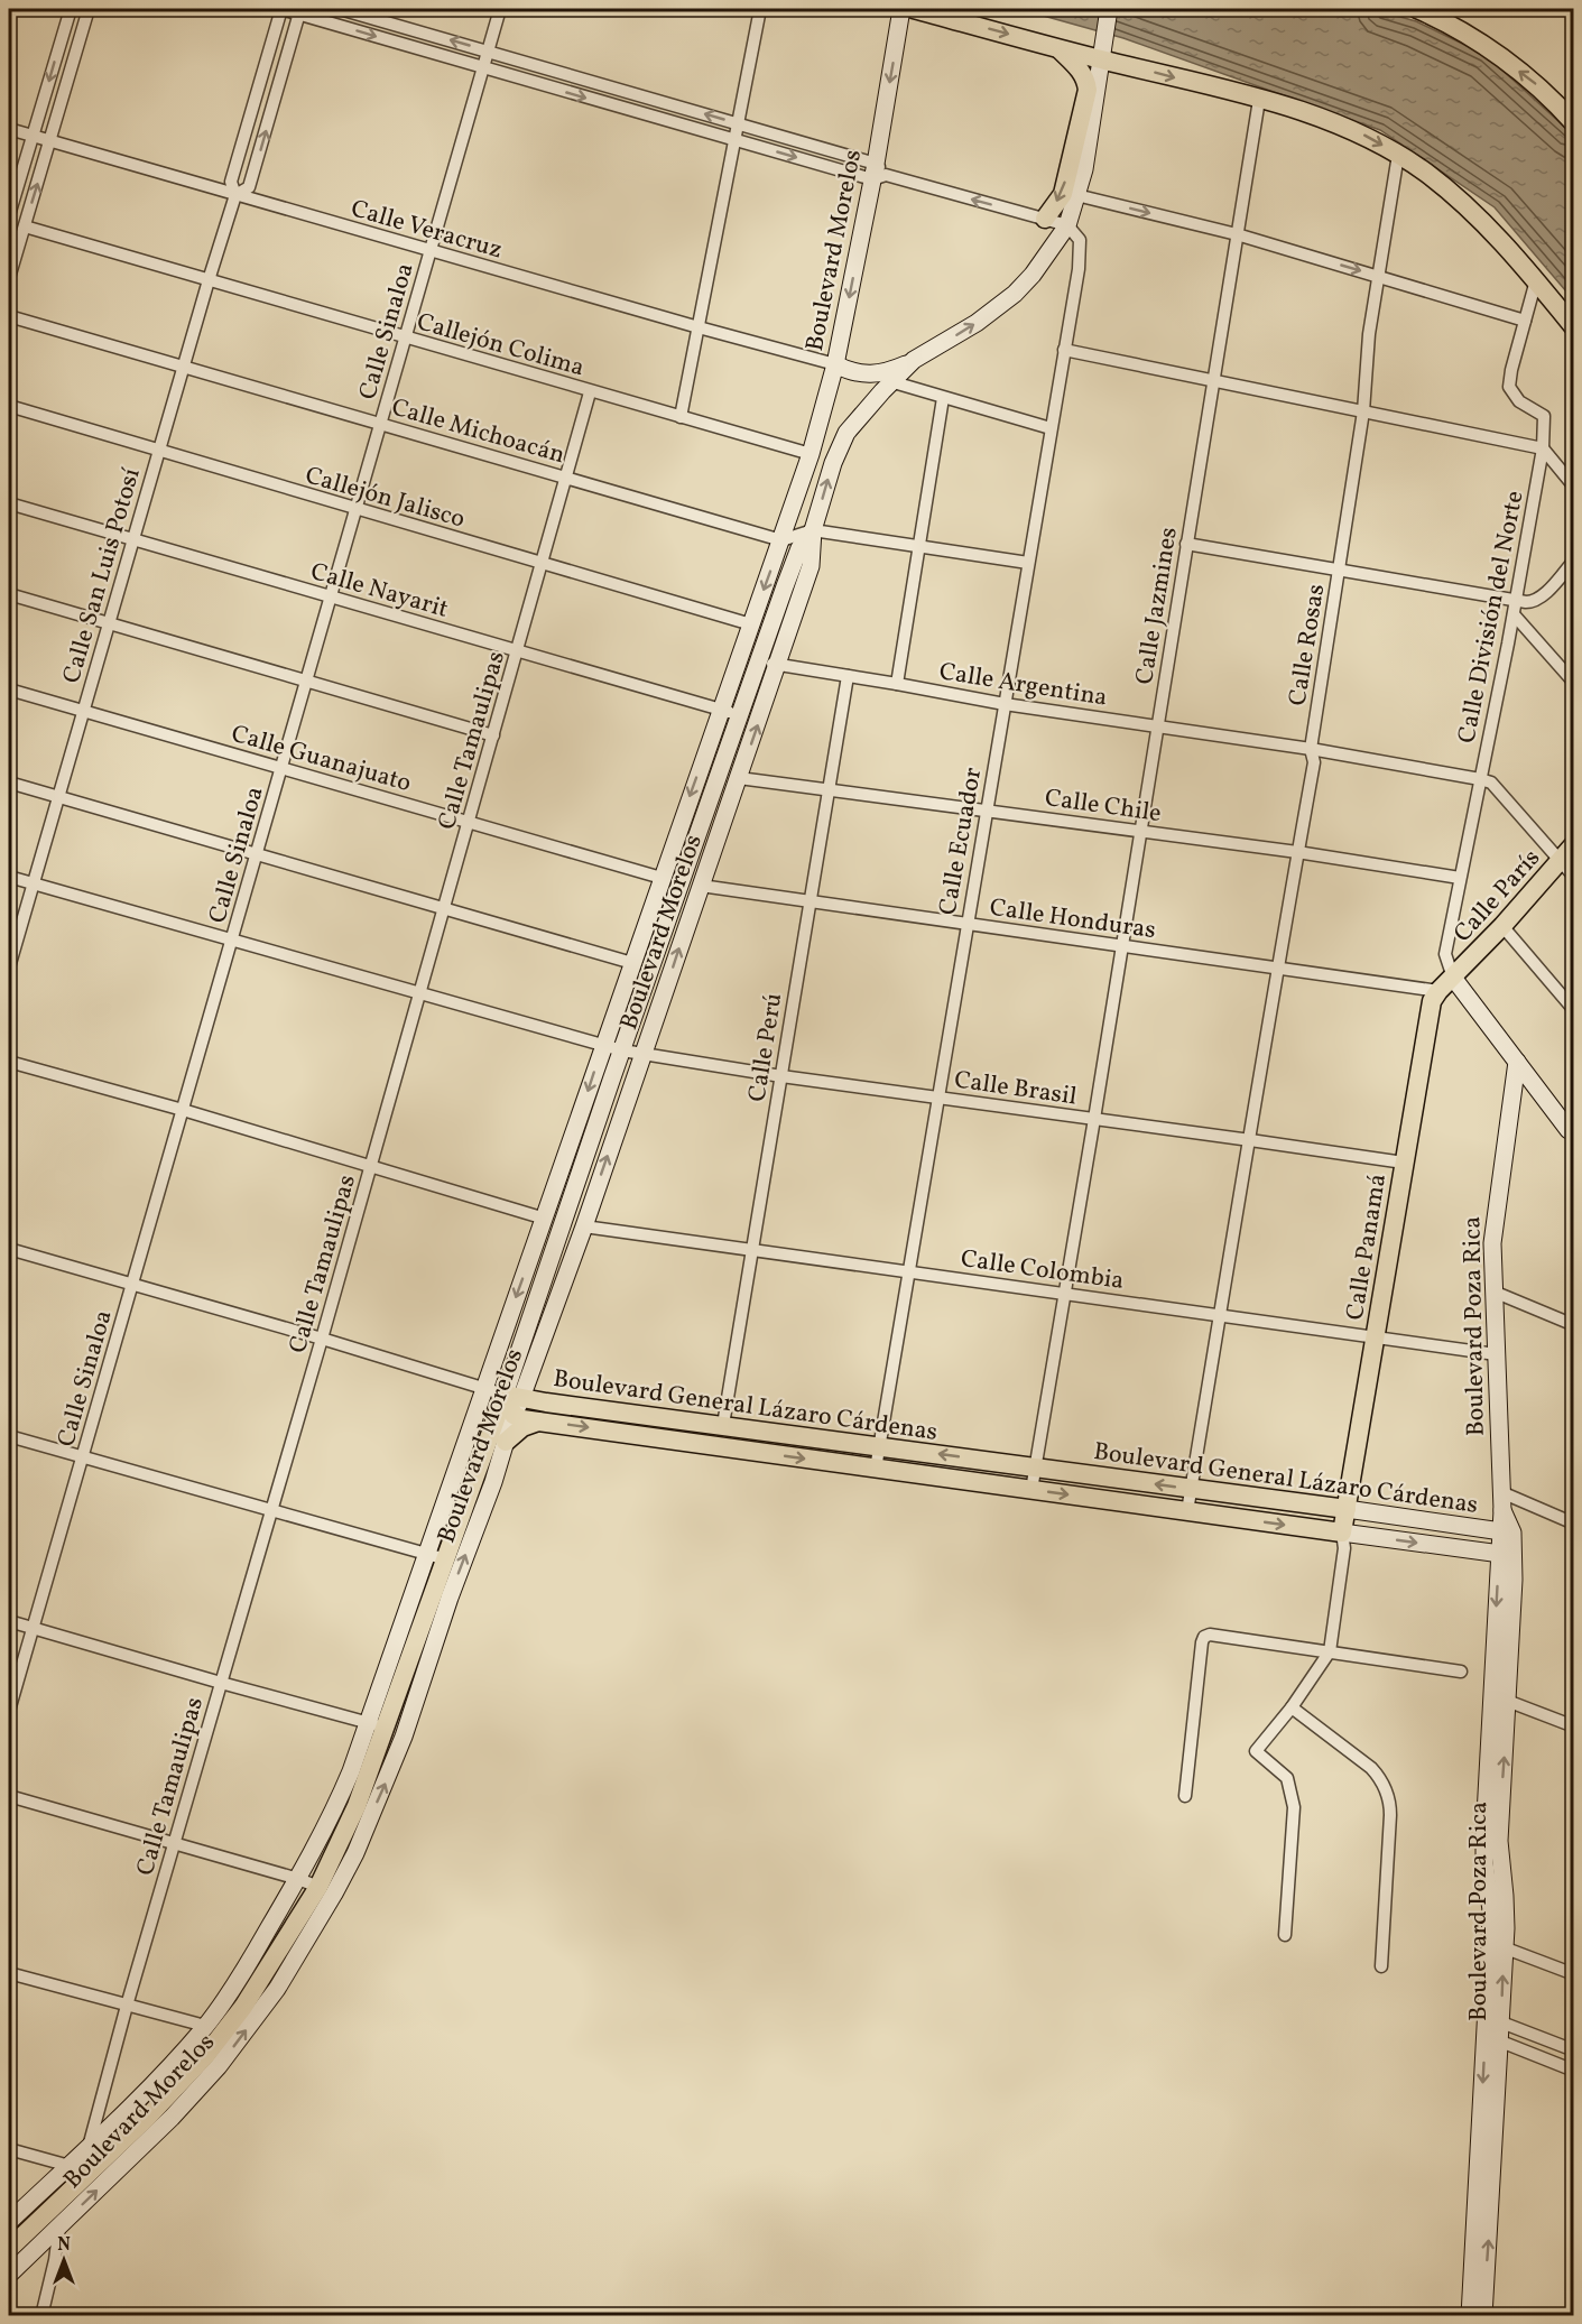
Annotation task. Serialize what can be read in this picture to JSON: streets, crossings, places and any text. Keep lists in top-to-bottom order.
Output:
{
  "streets": {
    "main road": [
      "Boulevard Morelos",
      "Calle París",
      "Calle Panamá",
      "Boulevard Poza Rica",
      "Boulevard General Lázaro Cárdenas"
    ],
    "street": [
      "Calle Veracruz",
      "Calle Sinaloa",
      "Callejón Colima",
      "Calle Michoacán",
      "Callejón Jalisco",
      "Calle San Luis Potosí",
      "Calle Nayarit",
      "Calle Jazmines",
      "Calle División del Norte",
      "Calle Rosas",
      "Calle Argentina",
      "Calle Tamaulipas",
      "Calle Guanajuato",
      "Calle Chile",
      "Calle Ecuador",
      "Calle Honduras",
      "Calle Perú",
      "Calle Brasil",
      "Calle Colombia"
    ]
  },
  "crossings": [
    ["Calle Veracruz", "Boulevard Morelos"],
    ["Calle Veracruz", "Calle Sinaloa"],
    ["Calle Veracruz", "Calle San Luis Potosí"],
    ["Boulevard Morelos", "Callejón Colima"],
    ["Boulevard Morelos", "Calle Michoacán"],
    ["Boulevard Morelos", "Callejón Jalisco"],
    ["Boulevard Morelos", "Calle Nayarit"],
    ["Boulevard Morelos", "Calle Argentina"],
    ["Boulevard Morelos", "Calle Tamaulipas"],
    ["Boulevard Morelos", "Calle Guanajuato"],
    ["Boulevard Morelos", "Calle Chile"],
    ["Boulevard Morelos", "Calle Ecuador"],
    ["Boulevard Morelos", "Calle Honduras"],
    ["Boulevard Morelos", "Calle Brasil"],
    ["Boulevard Morelos", "Calle Colombia"],
    ["Boulevard Morelos", "Boulevard General Lázaro Cárdenas"],
    ["Calle Sinaloa", "Callejón Colima"],
    ["Calle Sinaloa", "Calle Michoacán"],
    ["Calle Sinaloa", "Callejón Jalisco"],
    ["Calle Sinaloa", "Calle Nayarit"],
    ["Calle Sinaloa", "Calle Guanajuato"],
    ["Calle Sinaloa", "Calle Brasil"],
    ["Callejón Colima", "Calle San Luis Potosí"],
    ["Callejón Colima", "Calle Tamaulipas"],
    ["Calle Michoacán", "Calle San Luis Potosí"],
    ["Calle Michoacán", "Calle Tamaulipas"],
    ["Callejón Jalisco", "Calle San Luis Potosí"],
    ["Callejón Jalisco", "Calle Tamaulipas"],
    ["Calle San Luis Potosí", "Calle Nayarit"],
    ["Calle San Luis Potosí", "Calle Guanajuato"],
    ["Calle San Luis Potosí", "Calle Brasil"],
    ["Calle Nayarit", "Calle Tamaulipas"],
    ["Calle Jazmines", "Calle Argentina"],
    ["Calle Jazmines", "Calle Chile"],
    ["Calle Jazmines", "Calle Honduras"],
    ["Calle Jazmines", "Calle Brasil"],
    ["Calle Jazmines", "Calle Colombia"],
    ["Calle Jazmines", "Boulevard General Lázaro Cárdenas"],
    ["Calle División del Norte", "Calle Argentina"],
    ["Calle División del Norte", "Calle Chile"],
    ["Calle División del Norte", "Calle París"],
    ["Calle División del Norte", "Calle Panamá"],
    ["Calle Rosas", "Calle Argentina"],
    ["Calle Rosas", "Calle Chile"],
    ["Calle Rosas", "Calle Honduras"],
    ["Calle Rosas", "Calle Brasil"],
    ["Calle Rosas", "Calle Colombia"],
    ["Calle Rosas", "Boulevard General Lázaro Cárdenas"],
    ["Calle Argentina", "Calle Ecuador"],
    ["Calle Argentina", "Calle Perú"],
    ["Calle Tamaulipas", "Calle Guanajuato"],
    ["Calle Tamaulipas", "Calle Brasil"],
    ["Calle Chile", "Calle Ecuador"],
    ["Calle Chile", "Calle Perú"],
    ["Calle Ecuador", "Calle Honduras"],
    ["Calle Ecuador", "Calle Brasil"],
    ["Calle Ecuador", "Calle Colombia"],
    ["Calle Ecuador", "Boulevard General Lázaro Cárdenas"],
    ["Calle París", "Calle Panamá"],
    ["Calle Honduras", "Calle Perú"],
    ["Calle Honduras", "Calle Panamá"],
    ["Calle Perú", "Calle Brasil"],
    ["Calle Perú", "Calle Colombia"],
    ["Calle Perú", "Boulevard General Lázaro Cárdenas"],
    ["Calle Brasil", "Calle Panamá"],
    ["Calle Panamá", "Calle Colombia"],
    ["Calle Panamá", "Boulevard General Lázaro Cárdenas"],
    ["Calle Colombia", "Boulevard Poza Rica"],
    ["Boulevard Poza Rica", "Boulevard General Lázaro Cárdenas"]
  ],
  "north": "top"
}
